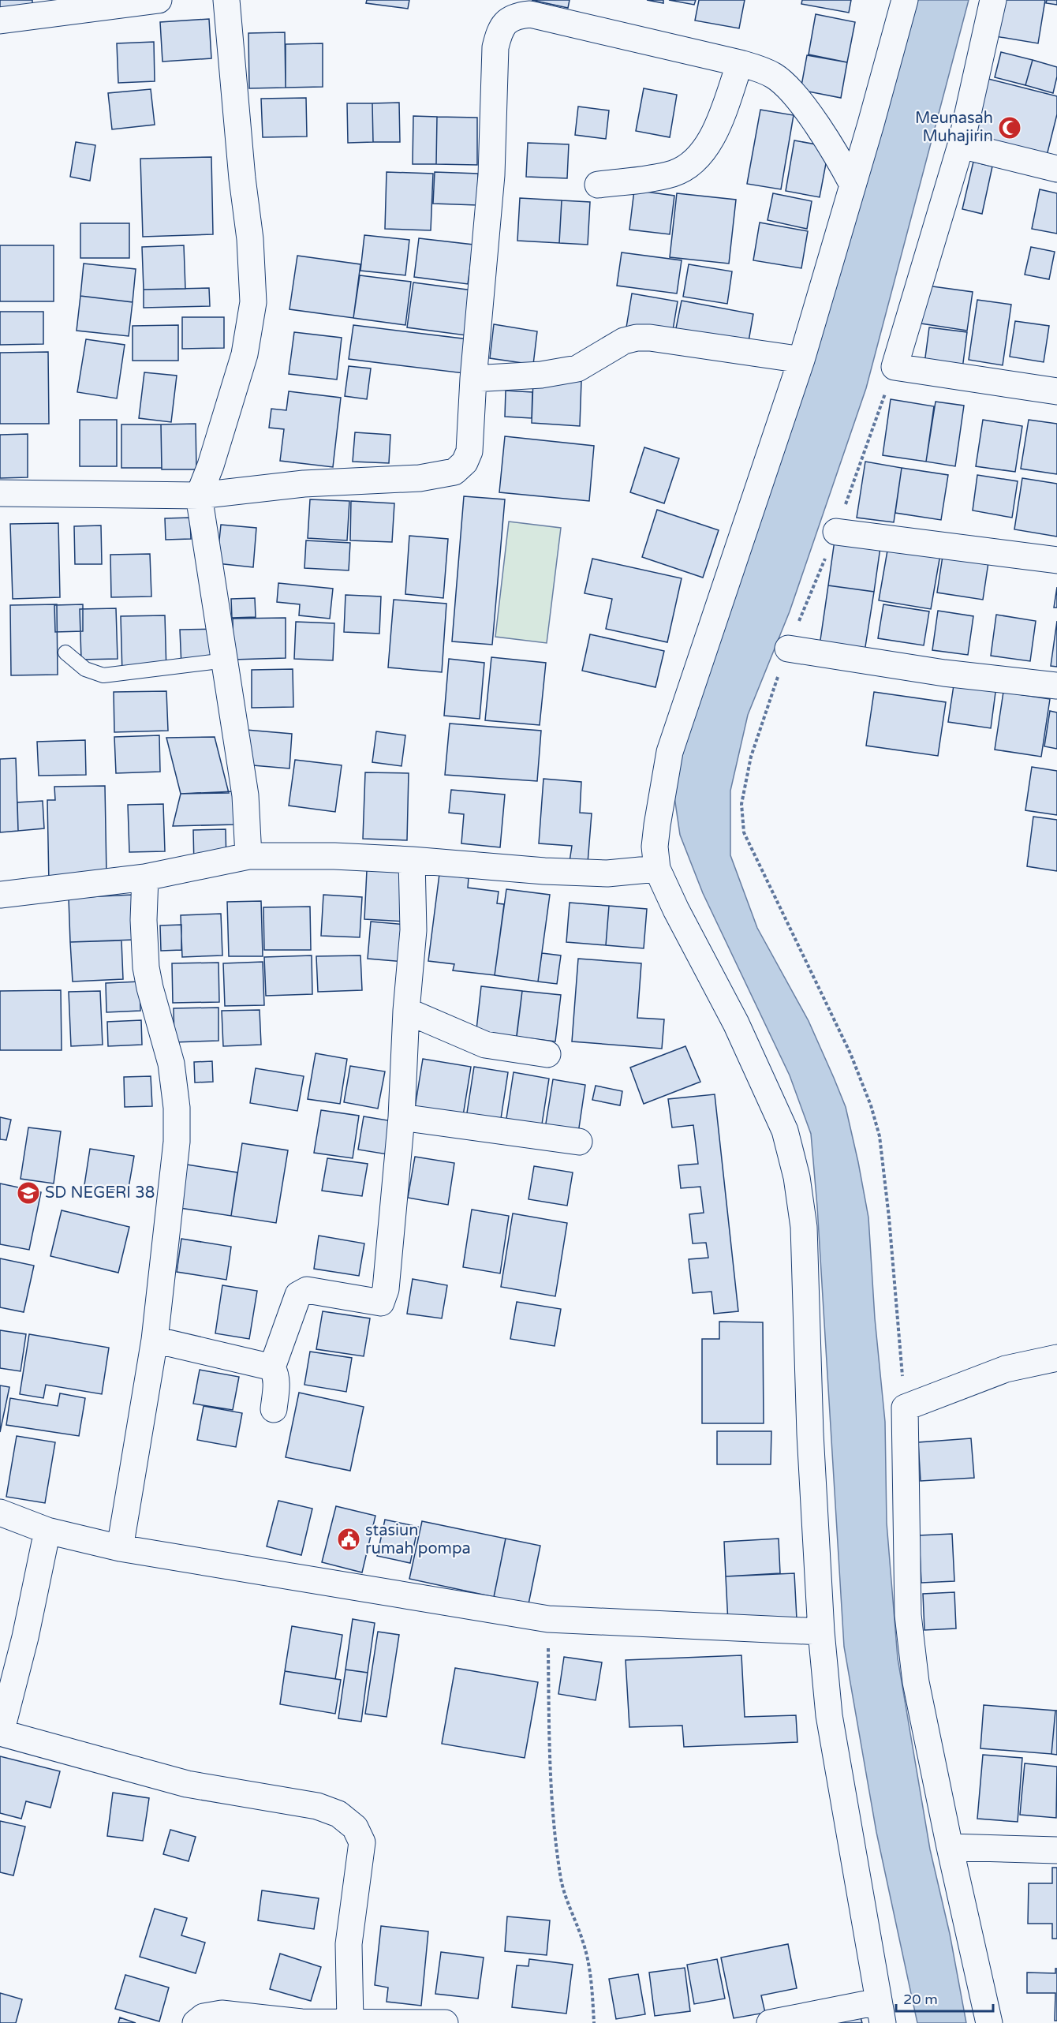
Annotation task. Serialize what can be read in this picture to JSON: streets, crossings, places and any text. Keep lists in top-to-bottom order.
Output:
{
  "places": {
    "mosque": ["Meunasah Muhajirin"],
    "school or university": ["SD NEGERI 38"],
    "public building": ["stasiun rumah pompa"]
  },
  "scale_bar": "20 m"
}
